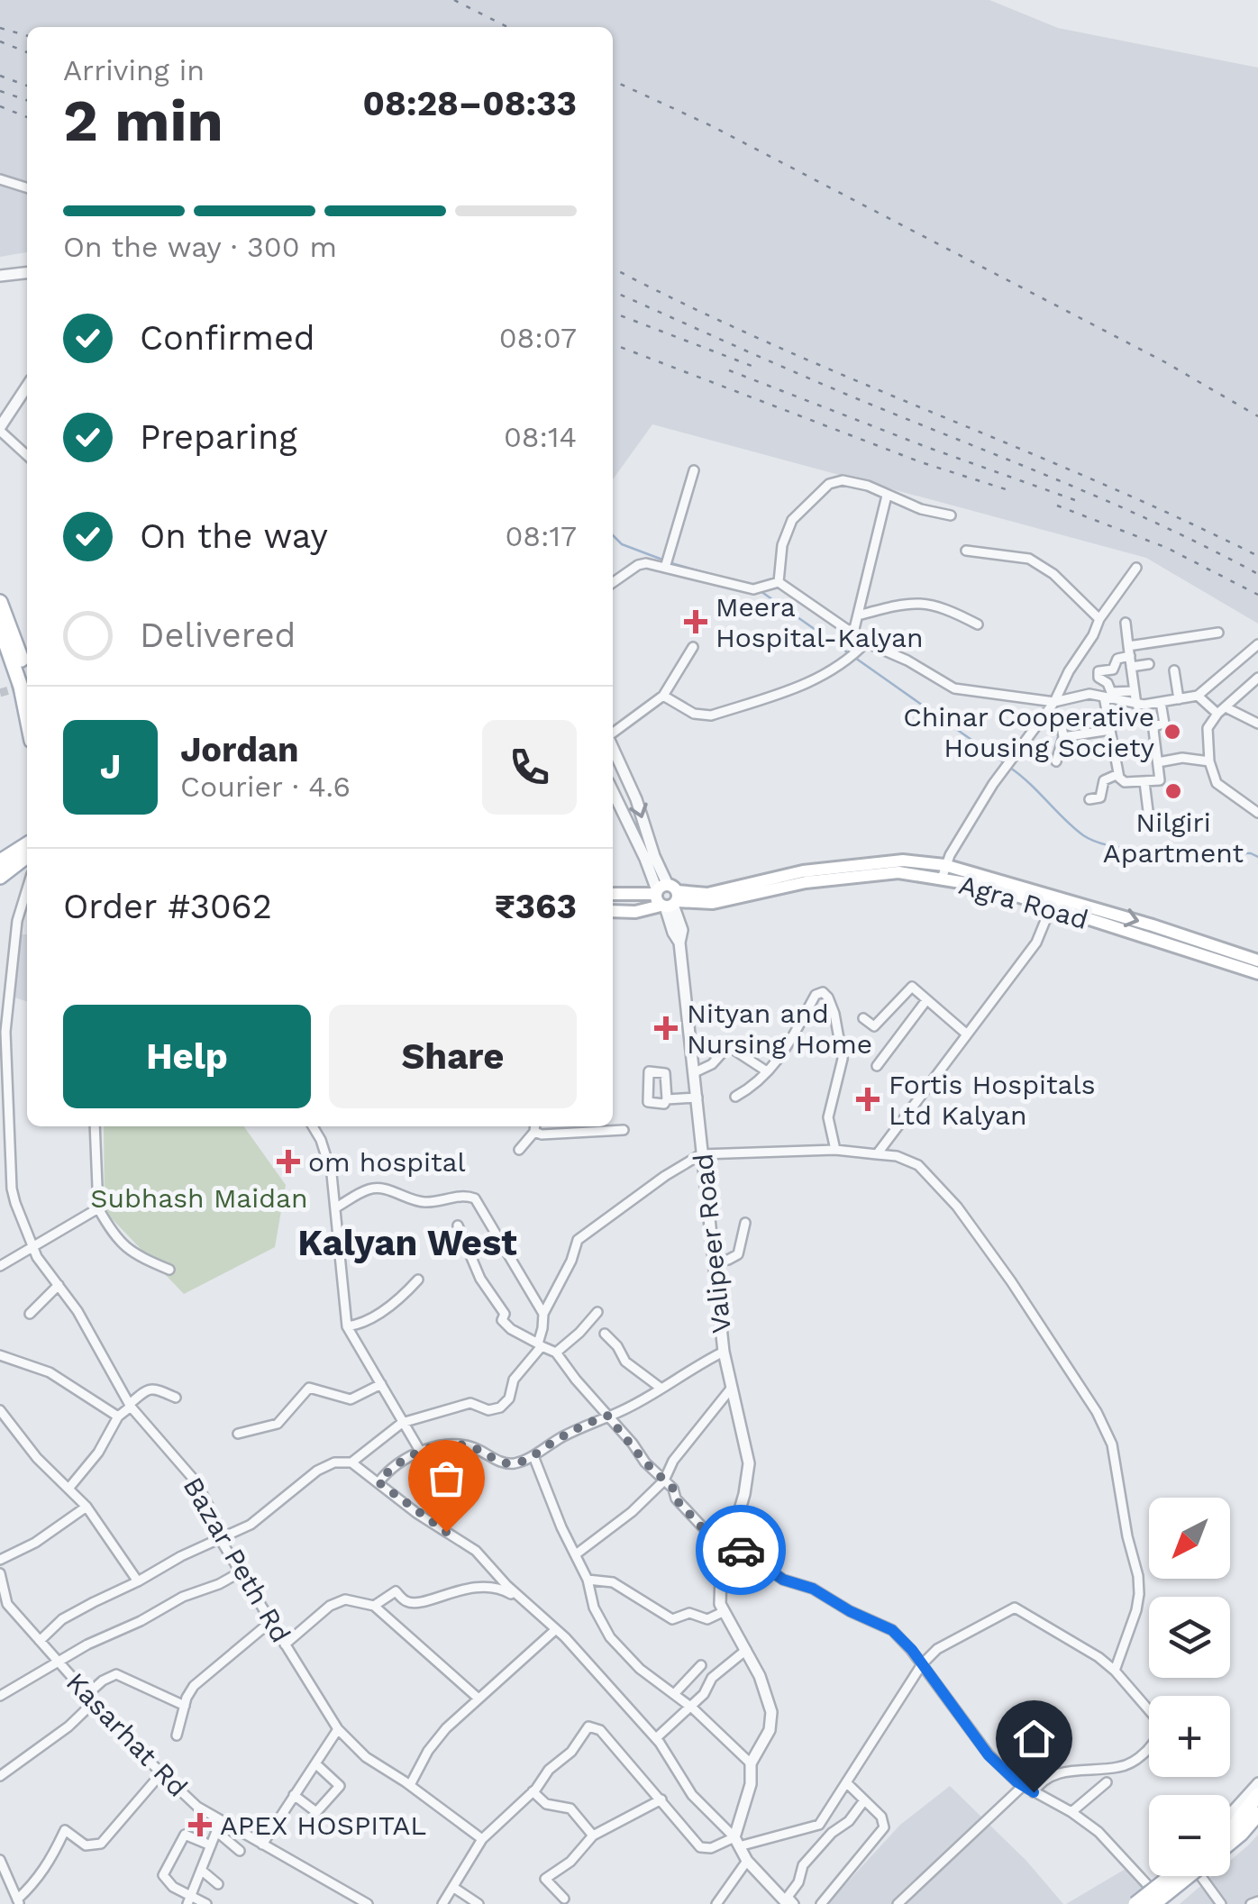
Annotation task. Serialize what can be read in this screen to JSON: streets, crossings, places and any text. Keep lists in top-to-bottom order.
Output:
{
  "streets": {
    "main road": ["Agra Road"],
    "street": ["Valipeer Road", "Bazar Peth Rd", "Kasarhat Rd"]
  },
  "crossings": [
    ["Agra Road", "Valipeer Road"]
  ],
  "districts": ["Kalyan West"],
  "parks": ["Subhash Maidan"],
  "places": {
    "health": [
      "Meera Hospital-Kalyan",
      "Nityan and Nursing Home",
      "Fortis Hospitals Ltd Kalyan",
      "om hospital",
      "APEX HOSPITAL"
    ],
    "other": ["Chinar Cooperative Housing Society", "Nilgiri Apartment"]
  },
  "north": "bottom left",
  "page": {
    "heading": ["2 min", "Arriving in", "08:28–08:33"],
    "panel": [
      "Jordan",
      "Courier · 4.6",
      "Order #3062",
      "₹363"
    ],
    "bar": "On the way · 300 m",
    "list": [
      ["Confirmed", "08:07"],
      ["Preparing", "08:14"],
      ["On the way", "08:17"],
      "Delivered"
    ],
    "round": "J",
    "buttons": ["Help", "Share"],
    "map_buttons": ["+", "−"]
  }
}
